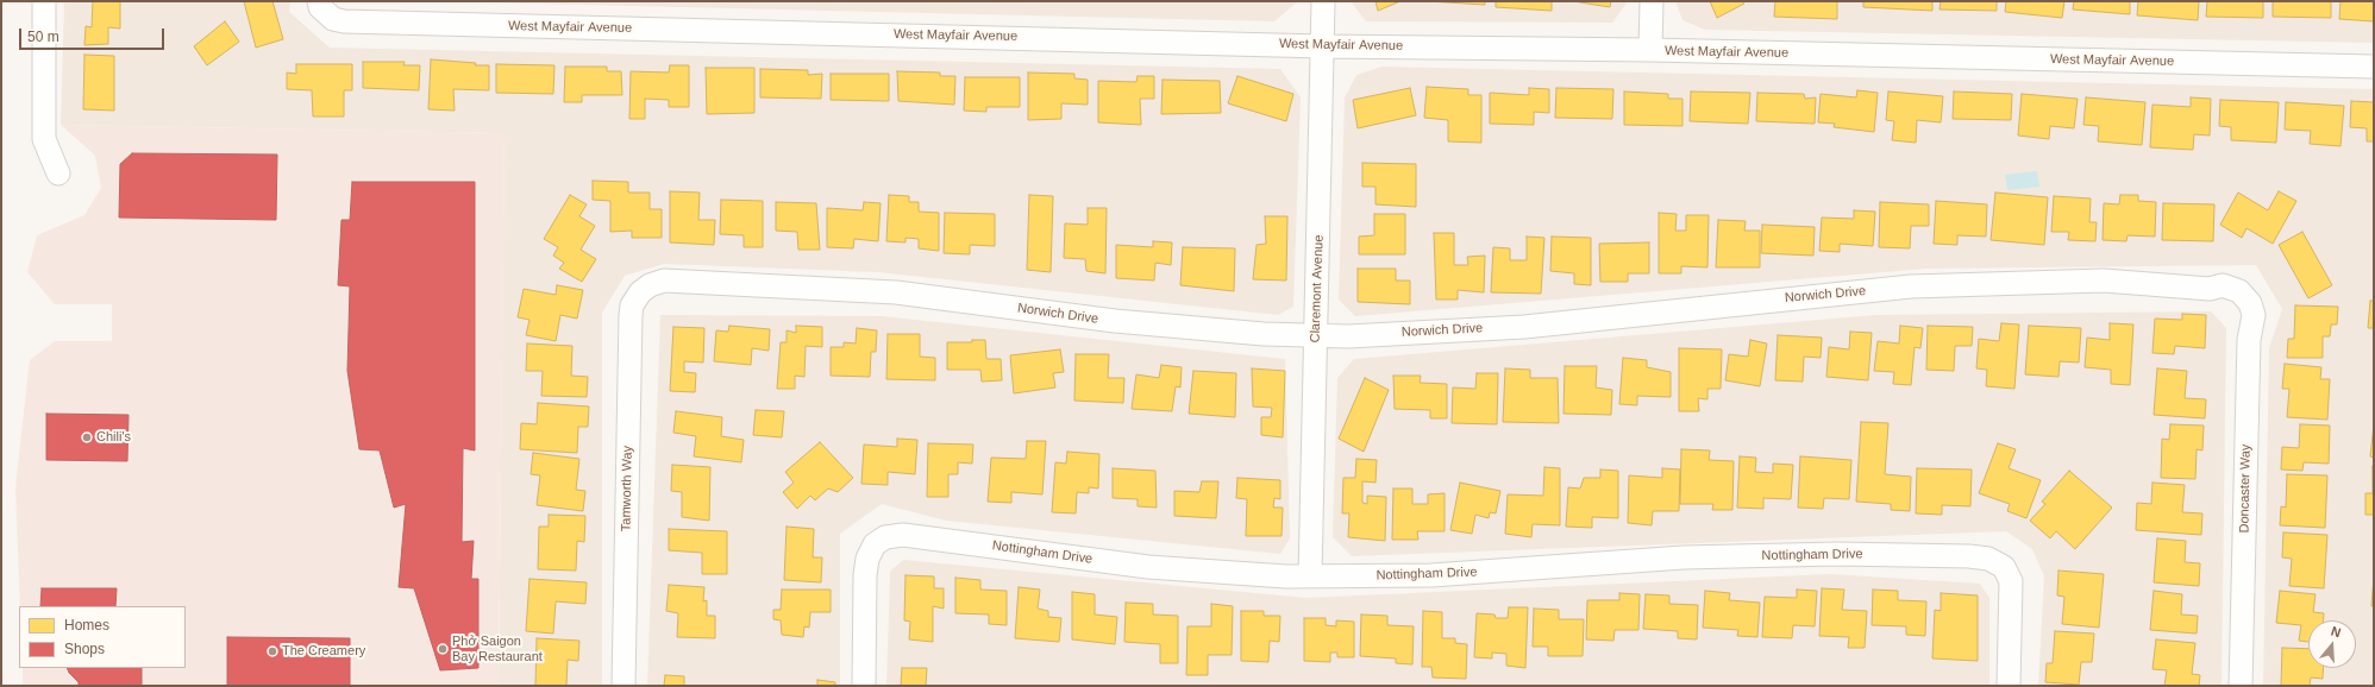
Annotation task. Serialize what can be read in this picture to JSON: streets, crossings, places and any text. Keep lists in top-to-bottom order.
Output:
{
  "streets": {
    "street": [
      "West Mayfair Avenue",
      "Claremont Avenue",
      "Norwich Drive",
      "Tamworth Way",
      "Doncaster Way",
      "Nottingham Drive"
    ]
  },
  "crossings": [
    ["West Mayfair Avenue", "Claremont Avenue"],
    ["Claremont Avenue", "Norwich Drive"],
    ["Claremont Avenue", "Nottingham Drive"],
    ["Norwich Drive", "Tamworth Way"],
    ["Norwich Drive", "Doncaster Way"]
  ],
  "places": ["Chili's", "Phở Saigon Bay Restaurant", "The Creamery"],
  "legend": ["Homes", "Shops"],
  "scale_bar": "50 m",
  "north": "top"
}
